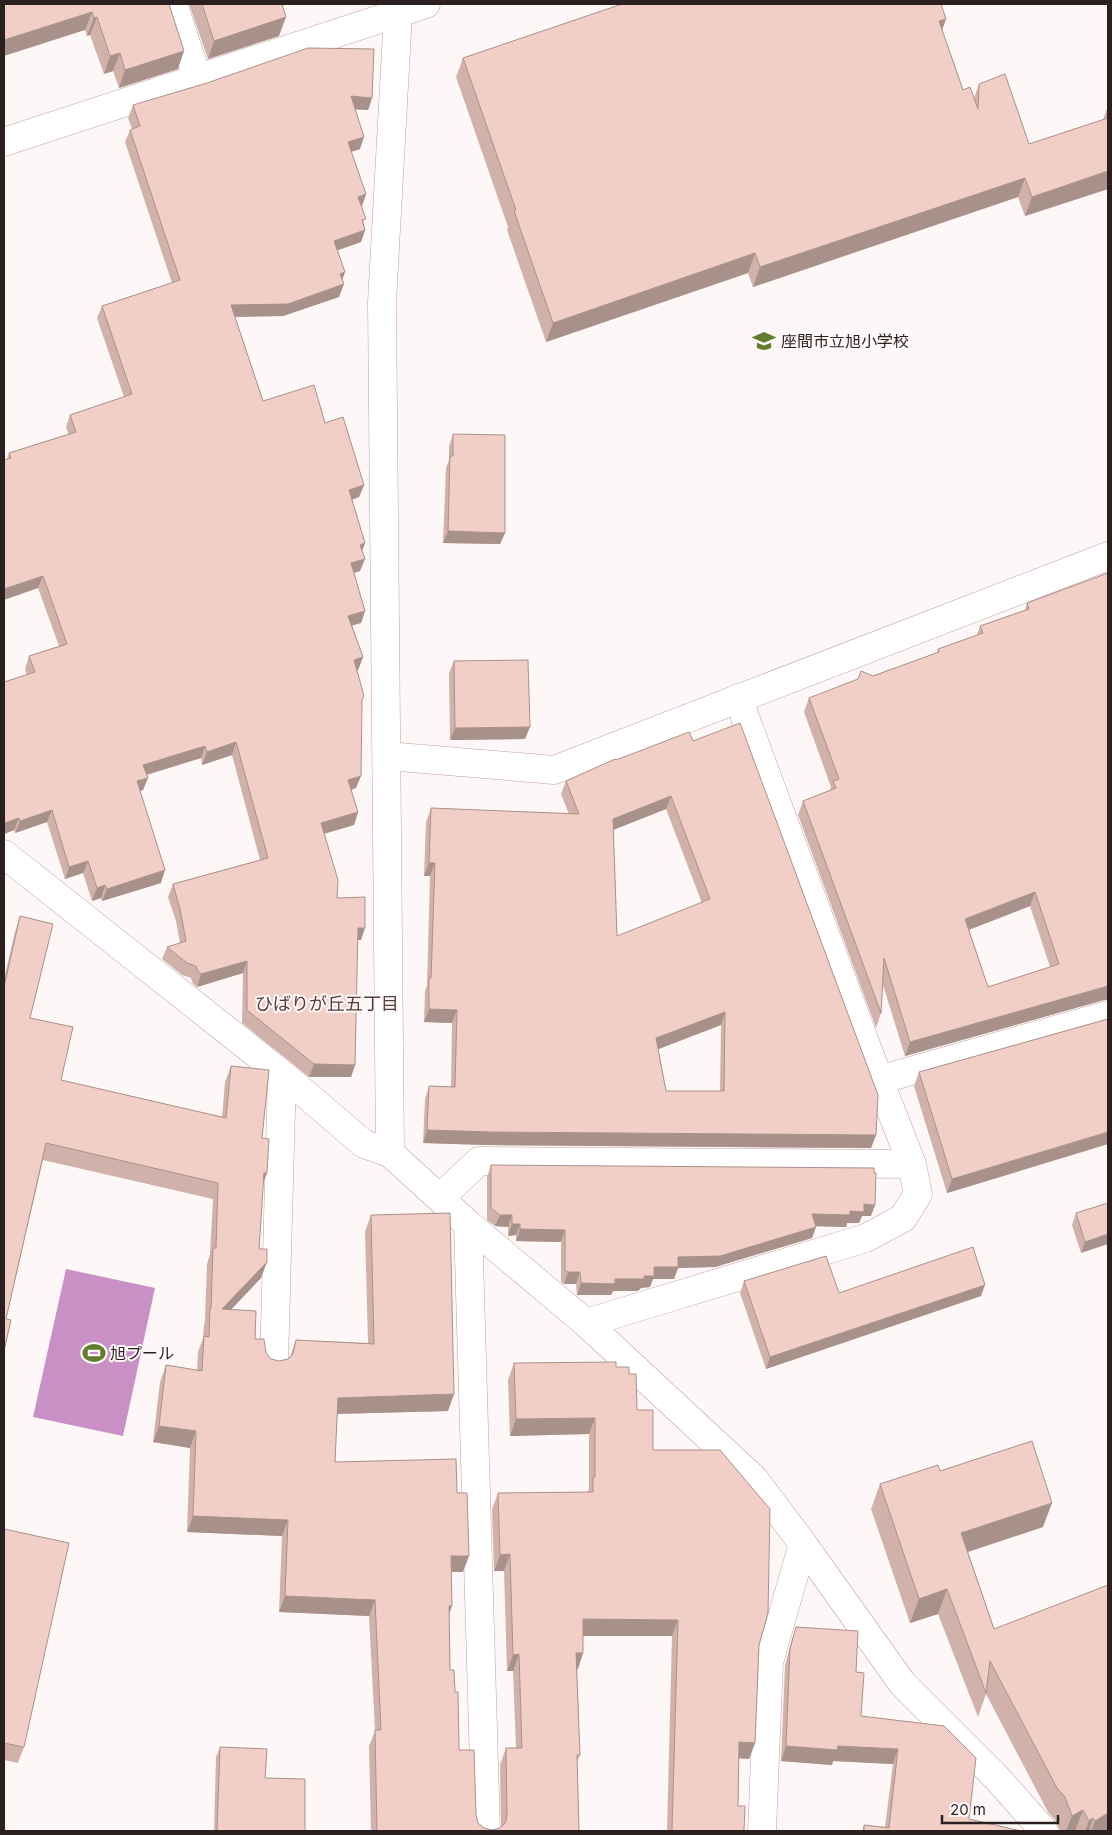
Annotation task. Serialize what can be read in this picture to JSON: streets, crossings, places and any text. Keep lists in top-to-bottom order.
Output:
{
  "districts": ["ひばりが丘五丁目"],
  "places": {
    "school or university": ["座間市立旭小学校"],
    "sports": ["旭プール"]
  },
  "scale_bar": "20 m"
}
